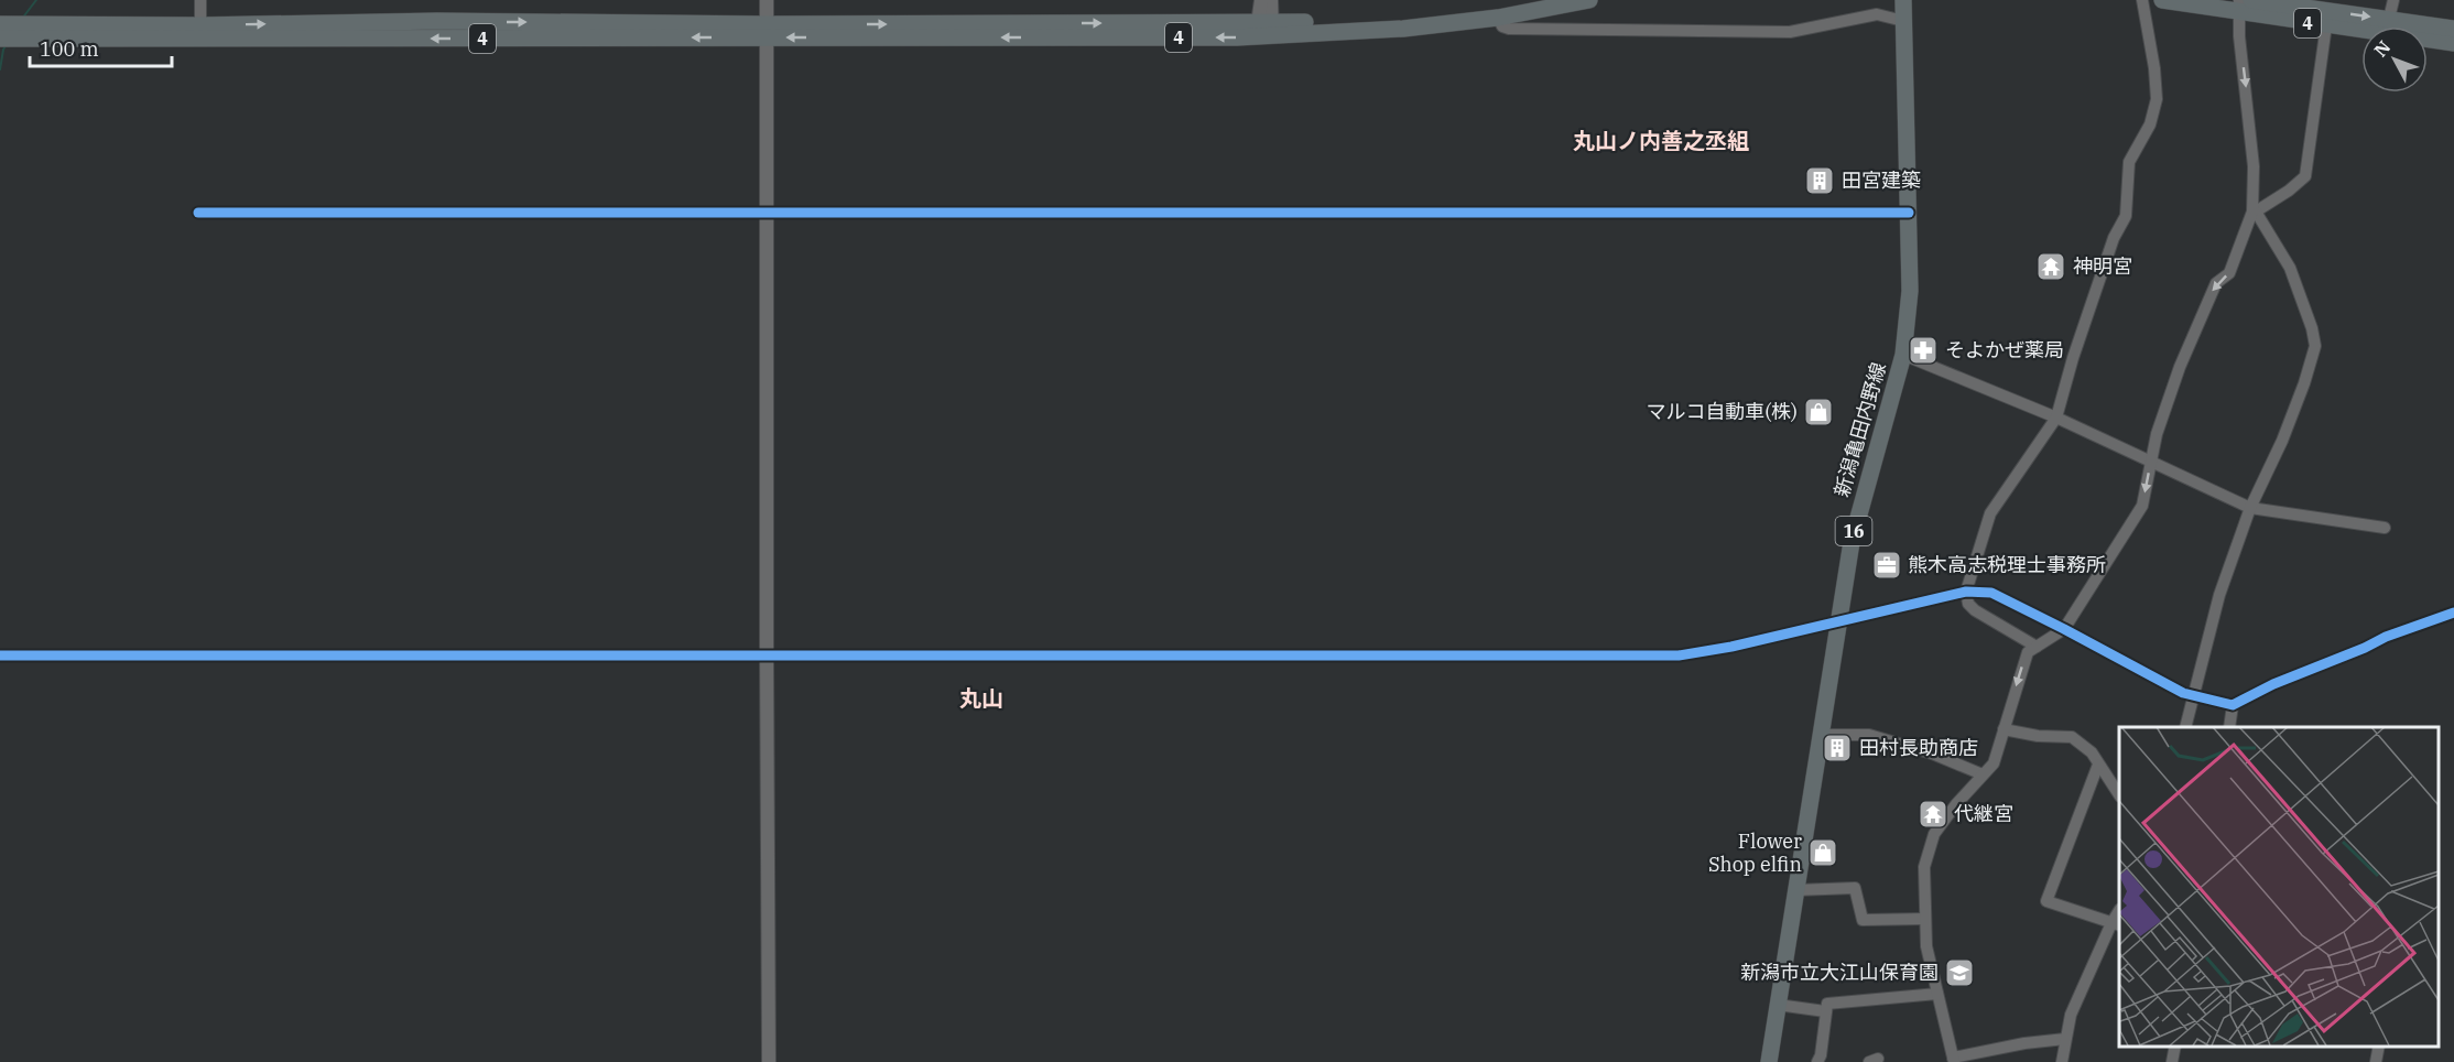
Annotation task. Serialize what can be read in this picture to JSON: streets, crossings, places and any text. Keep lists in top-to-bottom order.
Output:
{
  "streets": {
    "main road": ["4", "新潟亀田内野線", "16"]
  },
  "districts": ["丸山ノ内善之丞組", "丸山"],
  "places": {
    "building": ["田宮建築", "田村長助商店"],
    "temple": ["神明宮", "代継宮"],
    "pharmacy": ["そよかぜ薬局"],
    "shop": ["マルコ自動車(株)", "Flower Shop elfin"],
    "office": ["熊木高志税理士事務所"],
    "school or university": ["新潟市立大江山保育園"]
  },
  "scale_bar": "100 m",
  "north": "top left"
}
